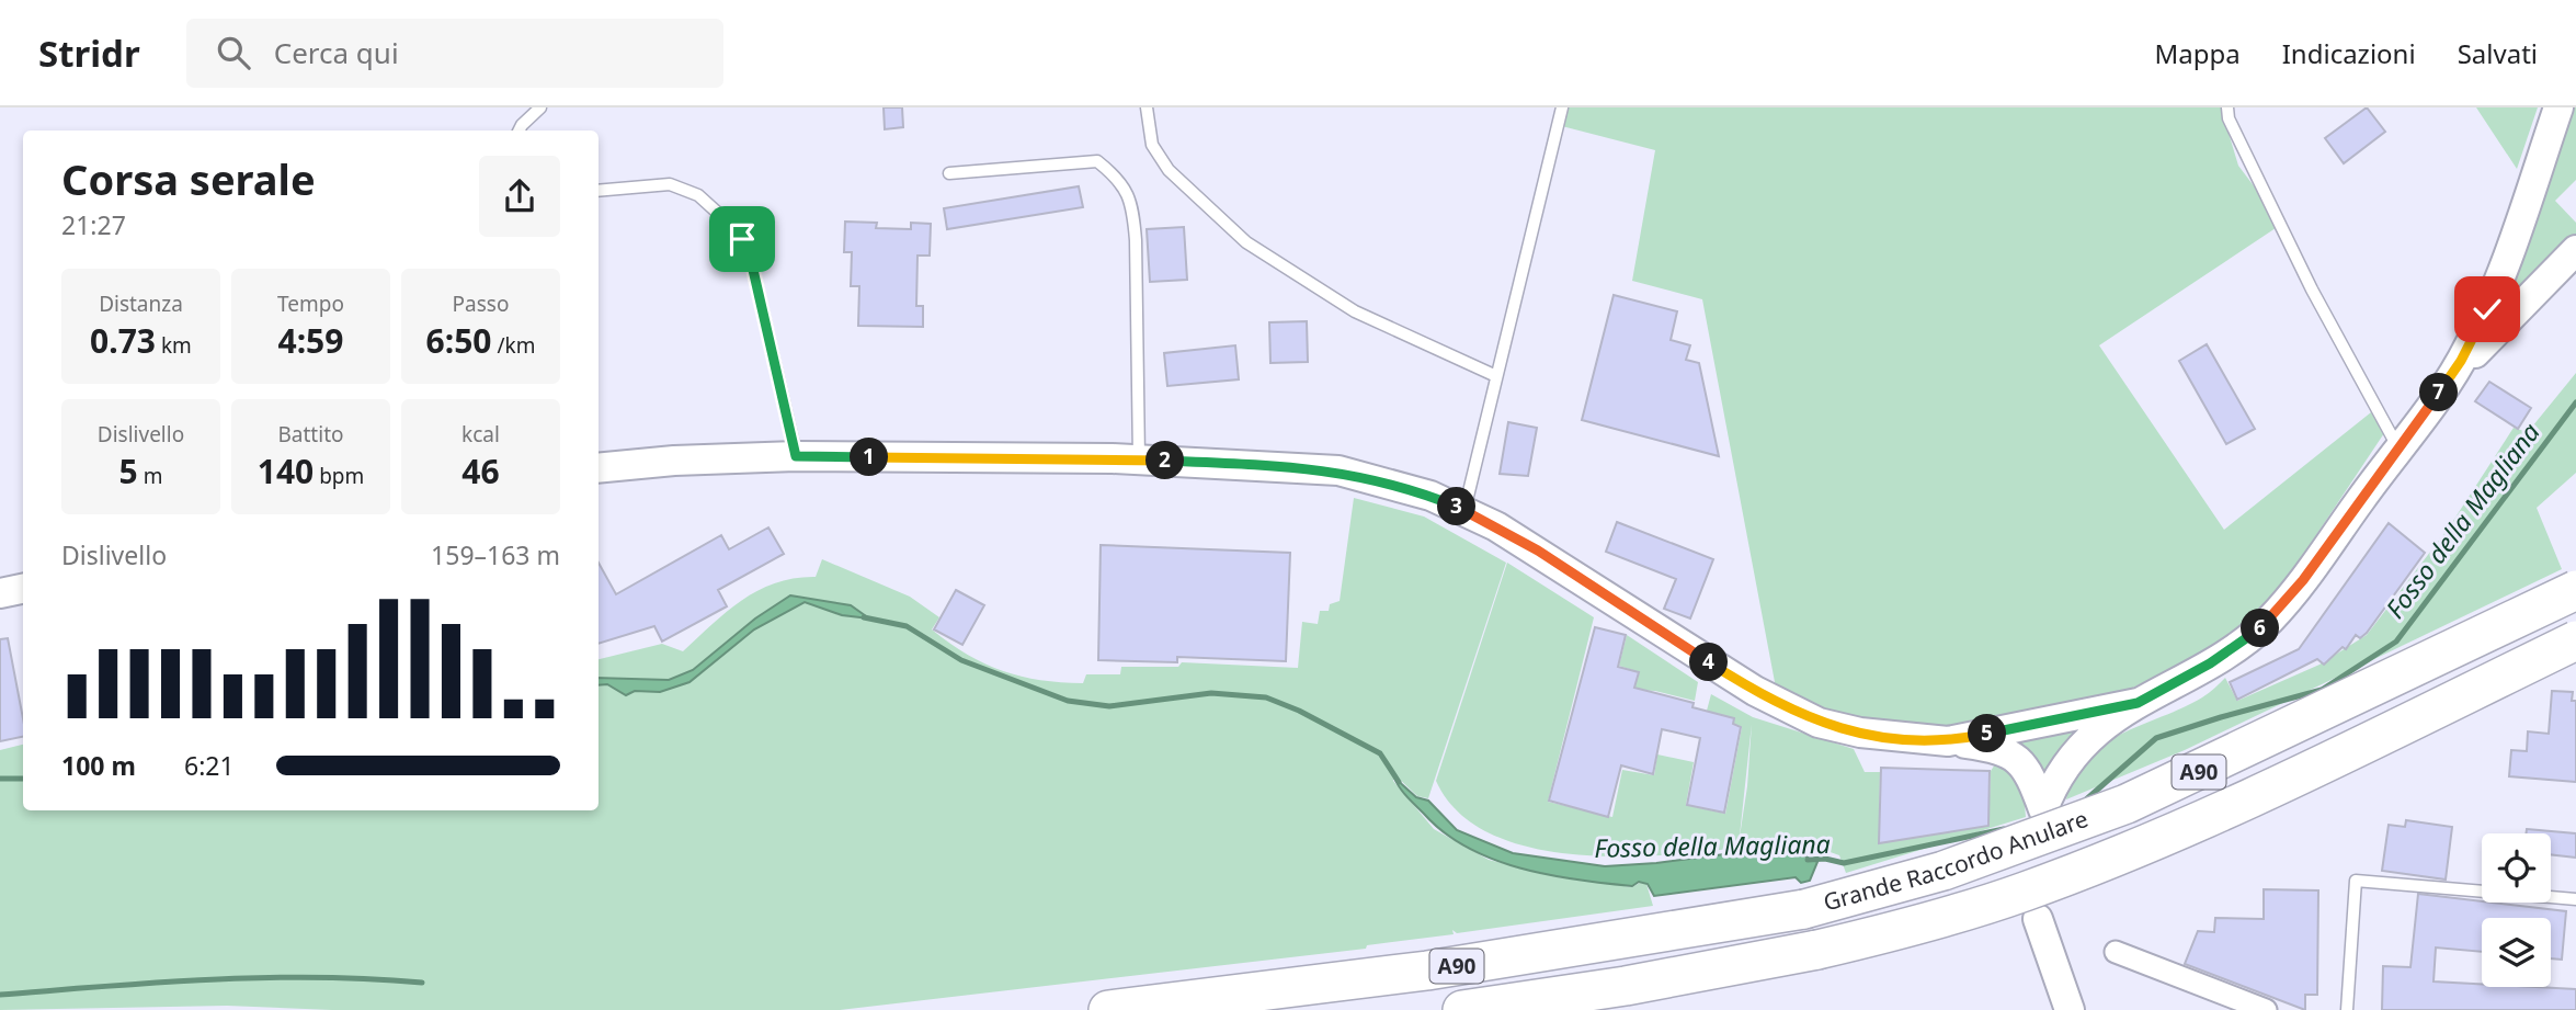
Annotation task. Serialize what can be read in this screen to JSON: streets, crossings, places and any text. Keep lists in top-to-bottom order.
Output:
{
  "streets": {
    "highway": ["A90", "Grande Raccordo Anulare"]
  },
  "water": ["Fosso della Magliana"],
  "page": {
    "header": "Stridr",
    "search": "Cerca qui",
    "nav": ["Mappa", "Indicazioni", "Salvati"],
    "heading": ["Corsa serale", "21:27"],
    "stats": [
      ["Distanza", "0.73 km"],
      ["Tempo", "4:59"],
      ["Passo", "6:50 /km"],
      ["Dislivello", "5 m"],
      ["Battito", "140 bpm"],
      ["kcal", "46"]
    ],
    "pins": [
      "7",
      "1",
      "2",
      "3",
      "6",
      "4",
      "5"
    ],
    "chart": ["Dislivello", "159–163 m"],
    "list": [
      {
        "name": "100 m",
        "note": "6:21"
      }
    ]
  }
}
